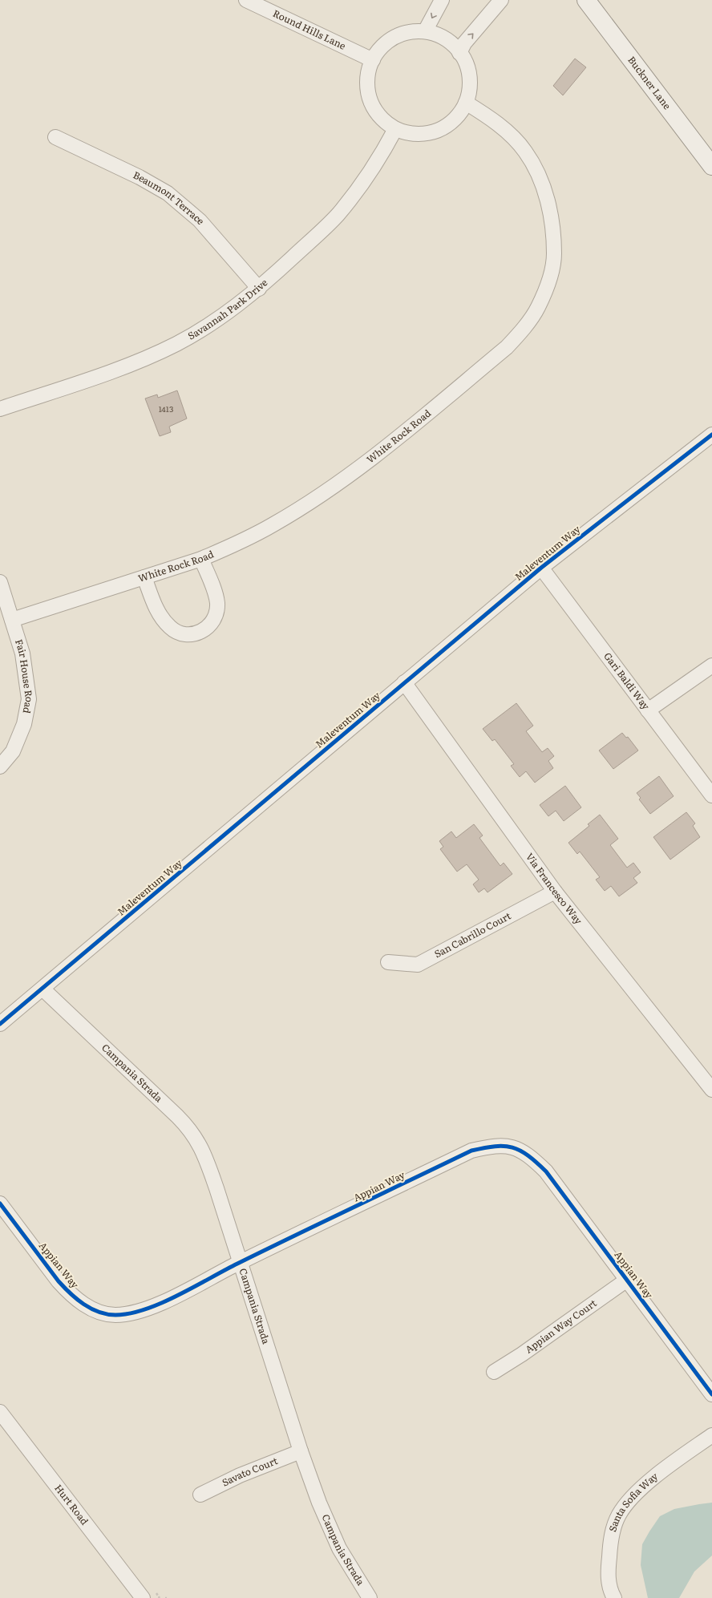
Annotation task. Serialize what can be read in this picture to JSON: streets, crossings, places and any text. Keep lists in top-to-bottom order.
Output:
{
  "streets": {
    "main road": ["Buckner Lane"],
    "street": [
      "Round Hills Lane",
      "Beaumont Terrace",
      "Savannah Park Drive",
      "White Rock Road",
      "Maleventum Way",
      "Fair House Road",
      "Gari Baldi Way",
      "Via Francesco Way",
      "San Cabrillo Court",
      "Campania Strada",
      "Appian Way",
      "Appian Way Court",
      "Savato Court",
      "Santa Sofia Way",
      "Hurt Road"
    ]
  },
  "crossings": [
    ["Round Hills Lane", "Savannah Park Drive"],
    ["Round Hills Lane", "White Rock Road"],
    ["Beaumont Terrace", "Savannah Park Drive"],
    ["Savannah Park Drive", "White Rock Road"],
    ["White Rock Road", "Fair House Road"],
    ["Maleventum Way", "Gari Baldi Way"],
    ["Maleventum Way", "Via Francesco Way"],
    ["Maleventum Way", "Campania Strada"],
    ["Via Francesco Way", "San Cabrillo Court"],
    ["Campania Strada", "Appian Way"],
    ["Campania Strada", "Savato Court"],
    ["Appian Way", "Appian Way Court"]
  ],
  "house_numbers": ["1413"]
}
